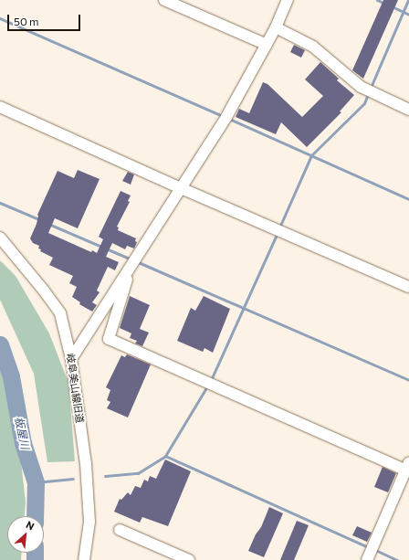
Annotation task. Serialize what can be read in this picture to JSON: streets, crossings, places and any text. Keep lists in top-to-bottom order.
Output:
{
  "streets": {
    "street": ["岐阜美山線旧道"]
  },
  "water": ["板屋川"],
  "scale_bar": "50 m",
  "north": "top right"
}
